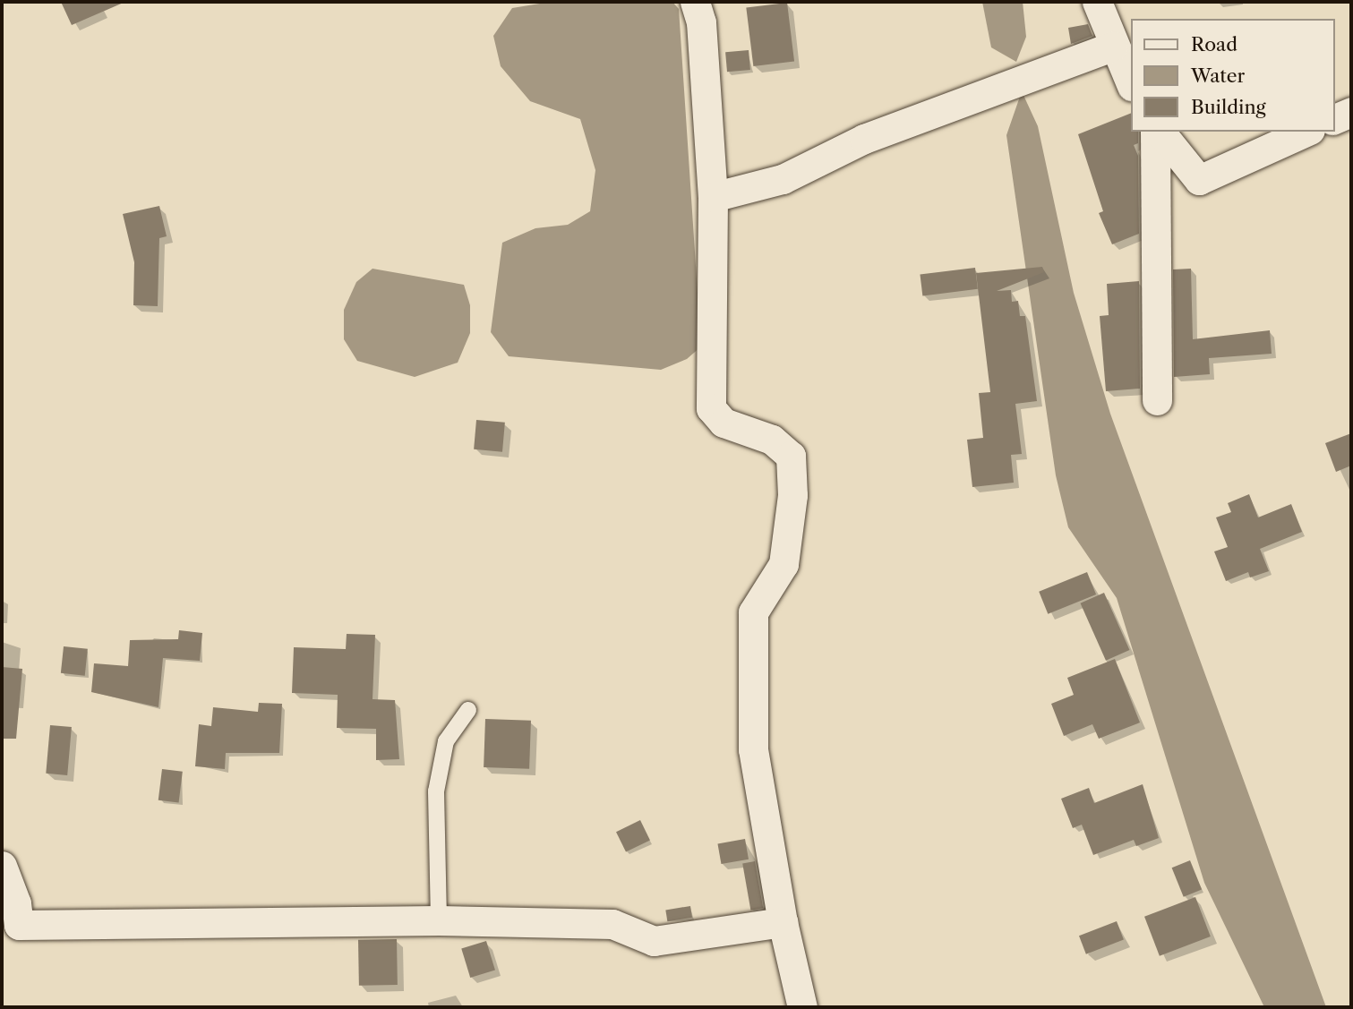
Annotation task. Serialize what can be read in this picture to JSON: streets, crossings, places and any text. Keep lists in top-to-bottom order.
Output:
{
  "legend": ["Road", "Water", "Building"]
}
